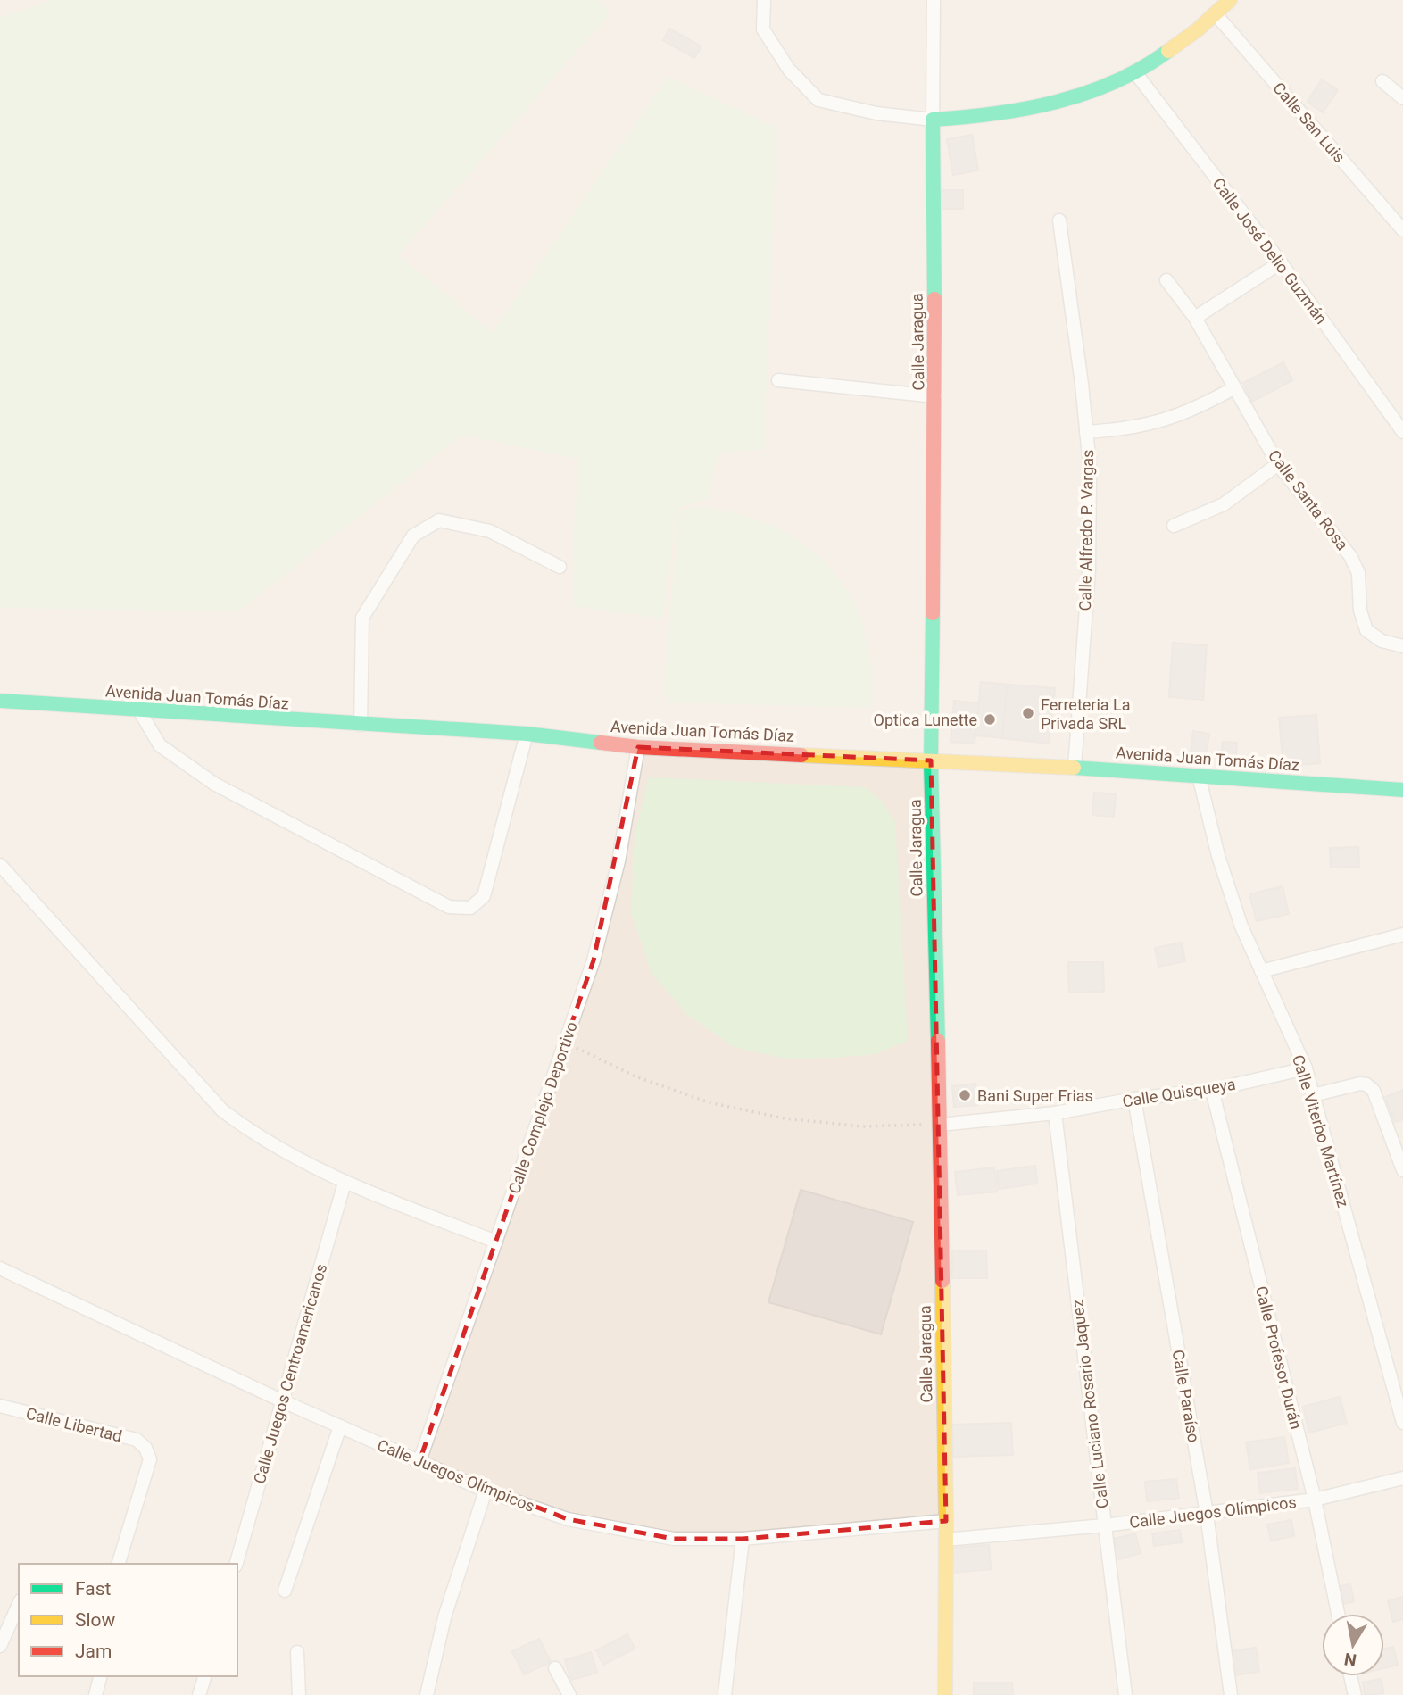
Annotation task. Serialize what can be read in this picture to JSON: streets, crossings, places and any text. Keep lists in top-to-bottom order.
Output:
{
  "streets": {
    "street": [
      "Calle San Luis",
      "Calle José Delio Guzmán",
      "Calle Jaragua",
      "Calle Santa Rosa",
      "Calle Alfredo P. Vargas",
      "Avenida Juan Tomás Díaz",
      "Calle Quisqueya",
      "Calle Complejo Deportivo",
      "Calle Viterbo Martínez",
      "Calle Profesor Durán",
      "Calle Juegos Centroamericanos",
      "Calle Paraíso",
      "Calle Luciano Rosario Jaquez",
      "Calle Libertad",
      "Calle Juegos Olímpicos"
    ]
  },
  "crossings": [
    ["Calle Jaragua", "Avenida Juan Tomás Díaz"],
    ["Calle Jaragua", "Calle Quisqueya"],
    ["Calle Jaragua", "Calle Juegos Olímpicos"],
    ["Calle Alfredo P. Vargas", "Avenida Juan Tomás Díaz"],
    ["Avenida Juan Tomás Díaz", "Calle Complejo Deportivo"],
    ["Avenida Juan Tomás Díaz", "Calle Viterbo Martínez"],
    ["Calle Quisqueya", "Calle Viterbo Martínez"],
    ["Calle Quisqueya", "Calle Profesor Durán"],
    ["Calle Quisqueya", "Calle Paraíso"],
    ["Calle Quisqueya", "Calle Luciano Rosario Jaquez"],
    ["Calle Complejo Deportivo", "Calle Juegos Olímpicos"],
    ["Calle Profesor Durán", "Calle Juegos Olímpicos"],
    ["Calle Juegos Centroamericanos", "Calle Juegos Olímpicos"],
    ["Calle Paraíso", "Calle Juegos Olímpicos"],
    ["Calle Luciano Rosario Jaquez", "Calle Juegos Olímpicos"]
  ],
  "places": ["Ferreteria La Privada SRL", "Optica Lunette", "Bani Super Frias"],
  "legend": ["Fast", "Slow", "Jam"],
  "north": "bottom"
}
